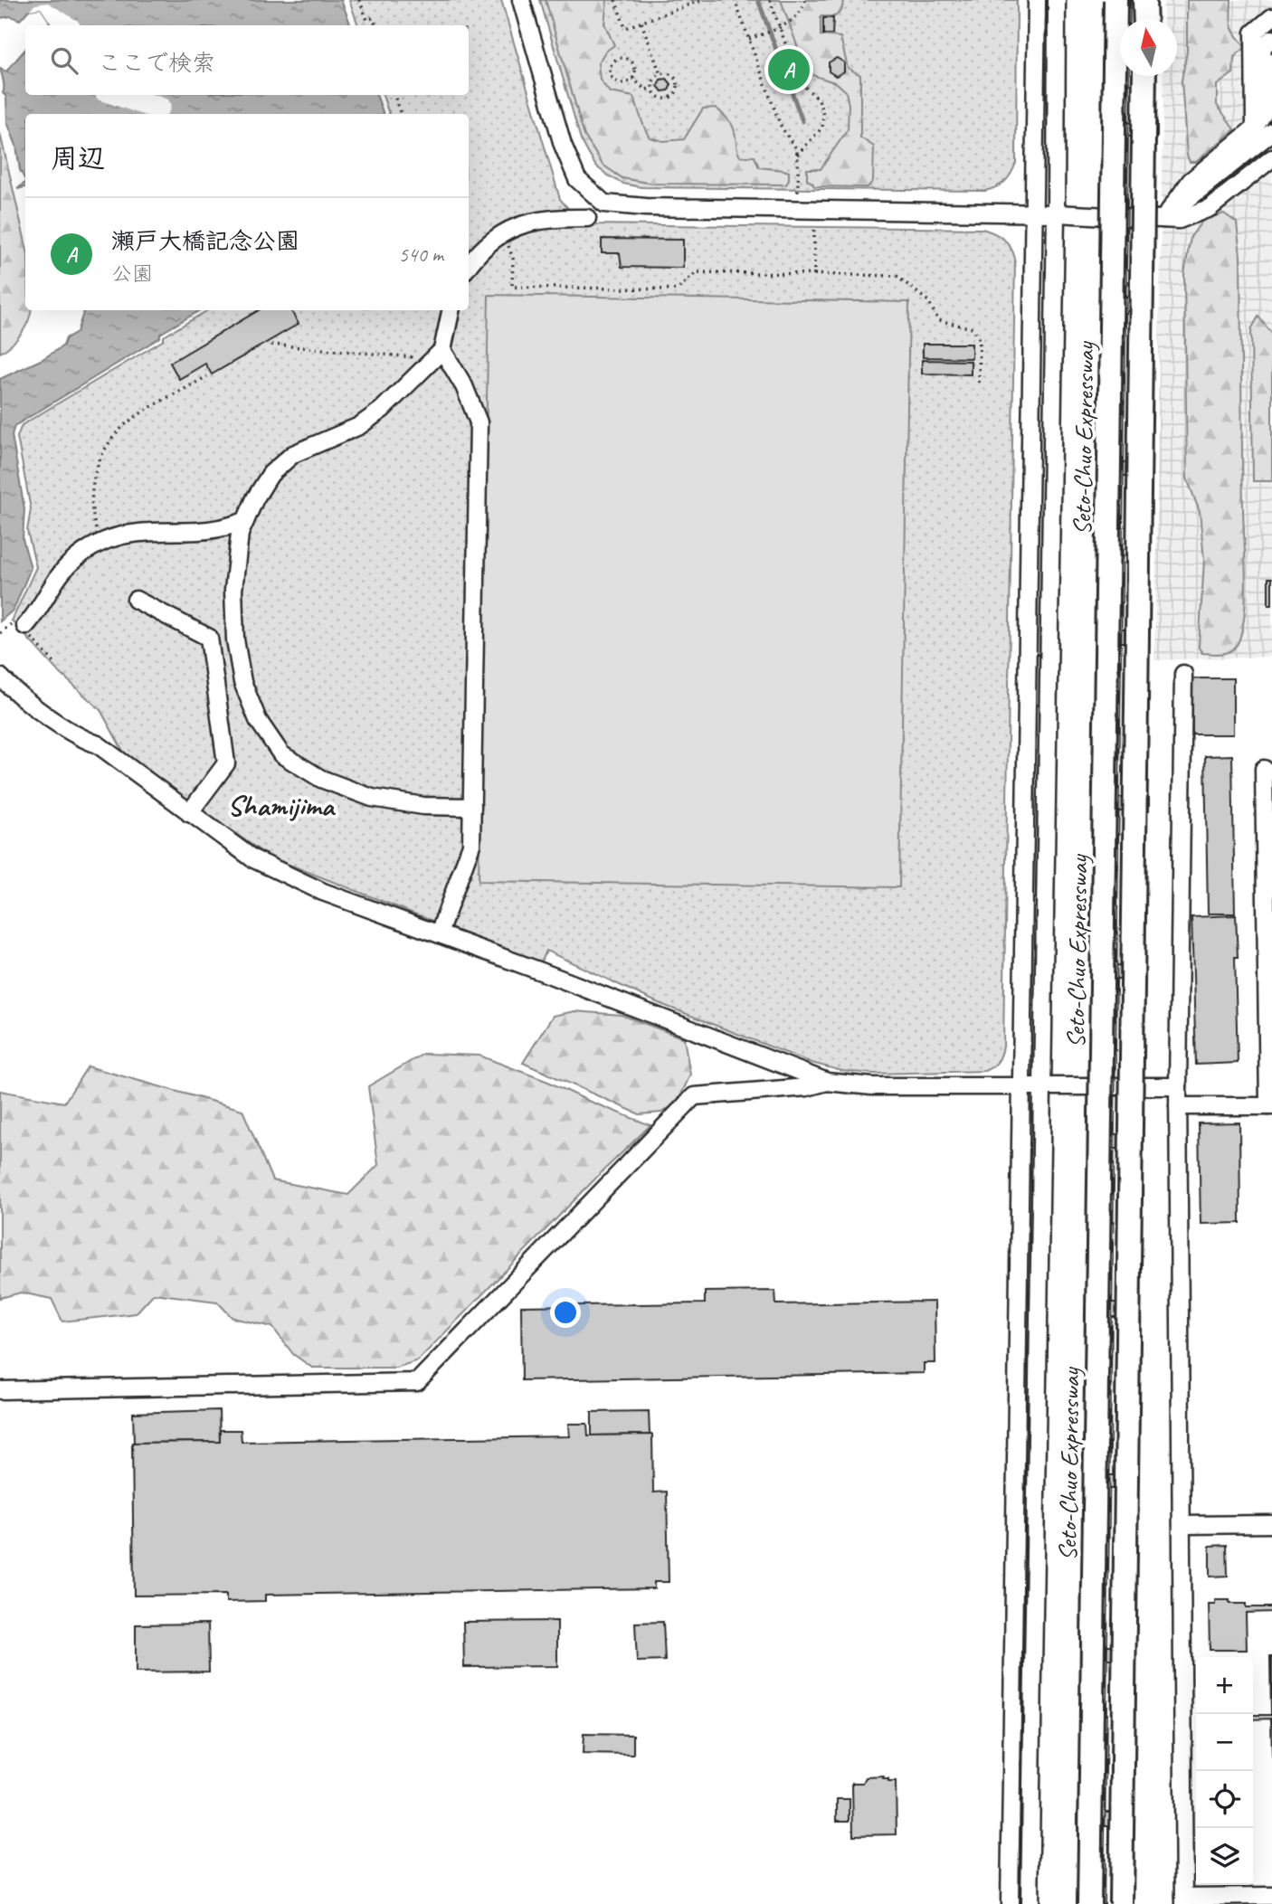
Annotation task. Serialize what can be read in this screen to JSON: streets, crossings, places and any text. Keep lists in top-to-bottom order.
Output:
{
  "streets": {
    "highway": ["Seto-Chuo Expressway"]
  },
  "districts": ["Shamijima"],
  "north": "top",
  "page": {
    "search": "ここで検索",
    "pins": "A",
    "heading": "周辺",
    "list": [
      {
        "mark": "A",
        "name": "瀬戸大橋記念公園",
        "note": "公園",
        "value": "540 m"
      }
    ],
    "map_buttons": ["+", "−"]
  }
}
